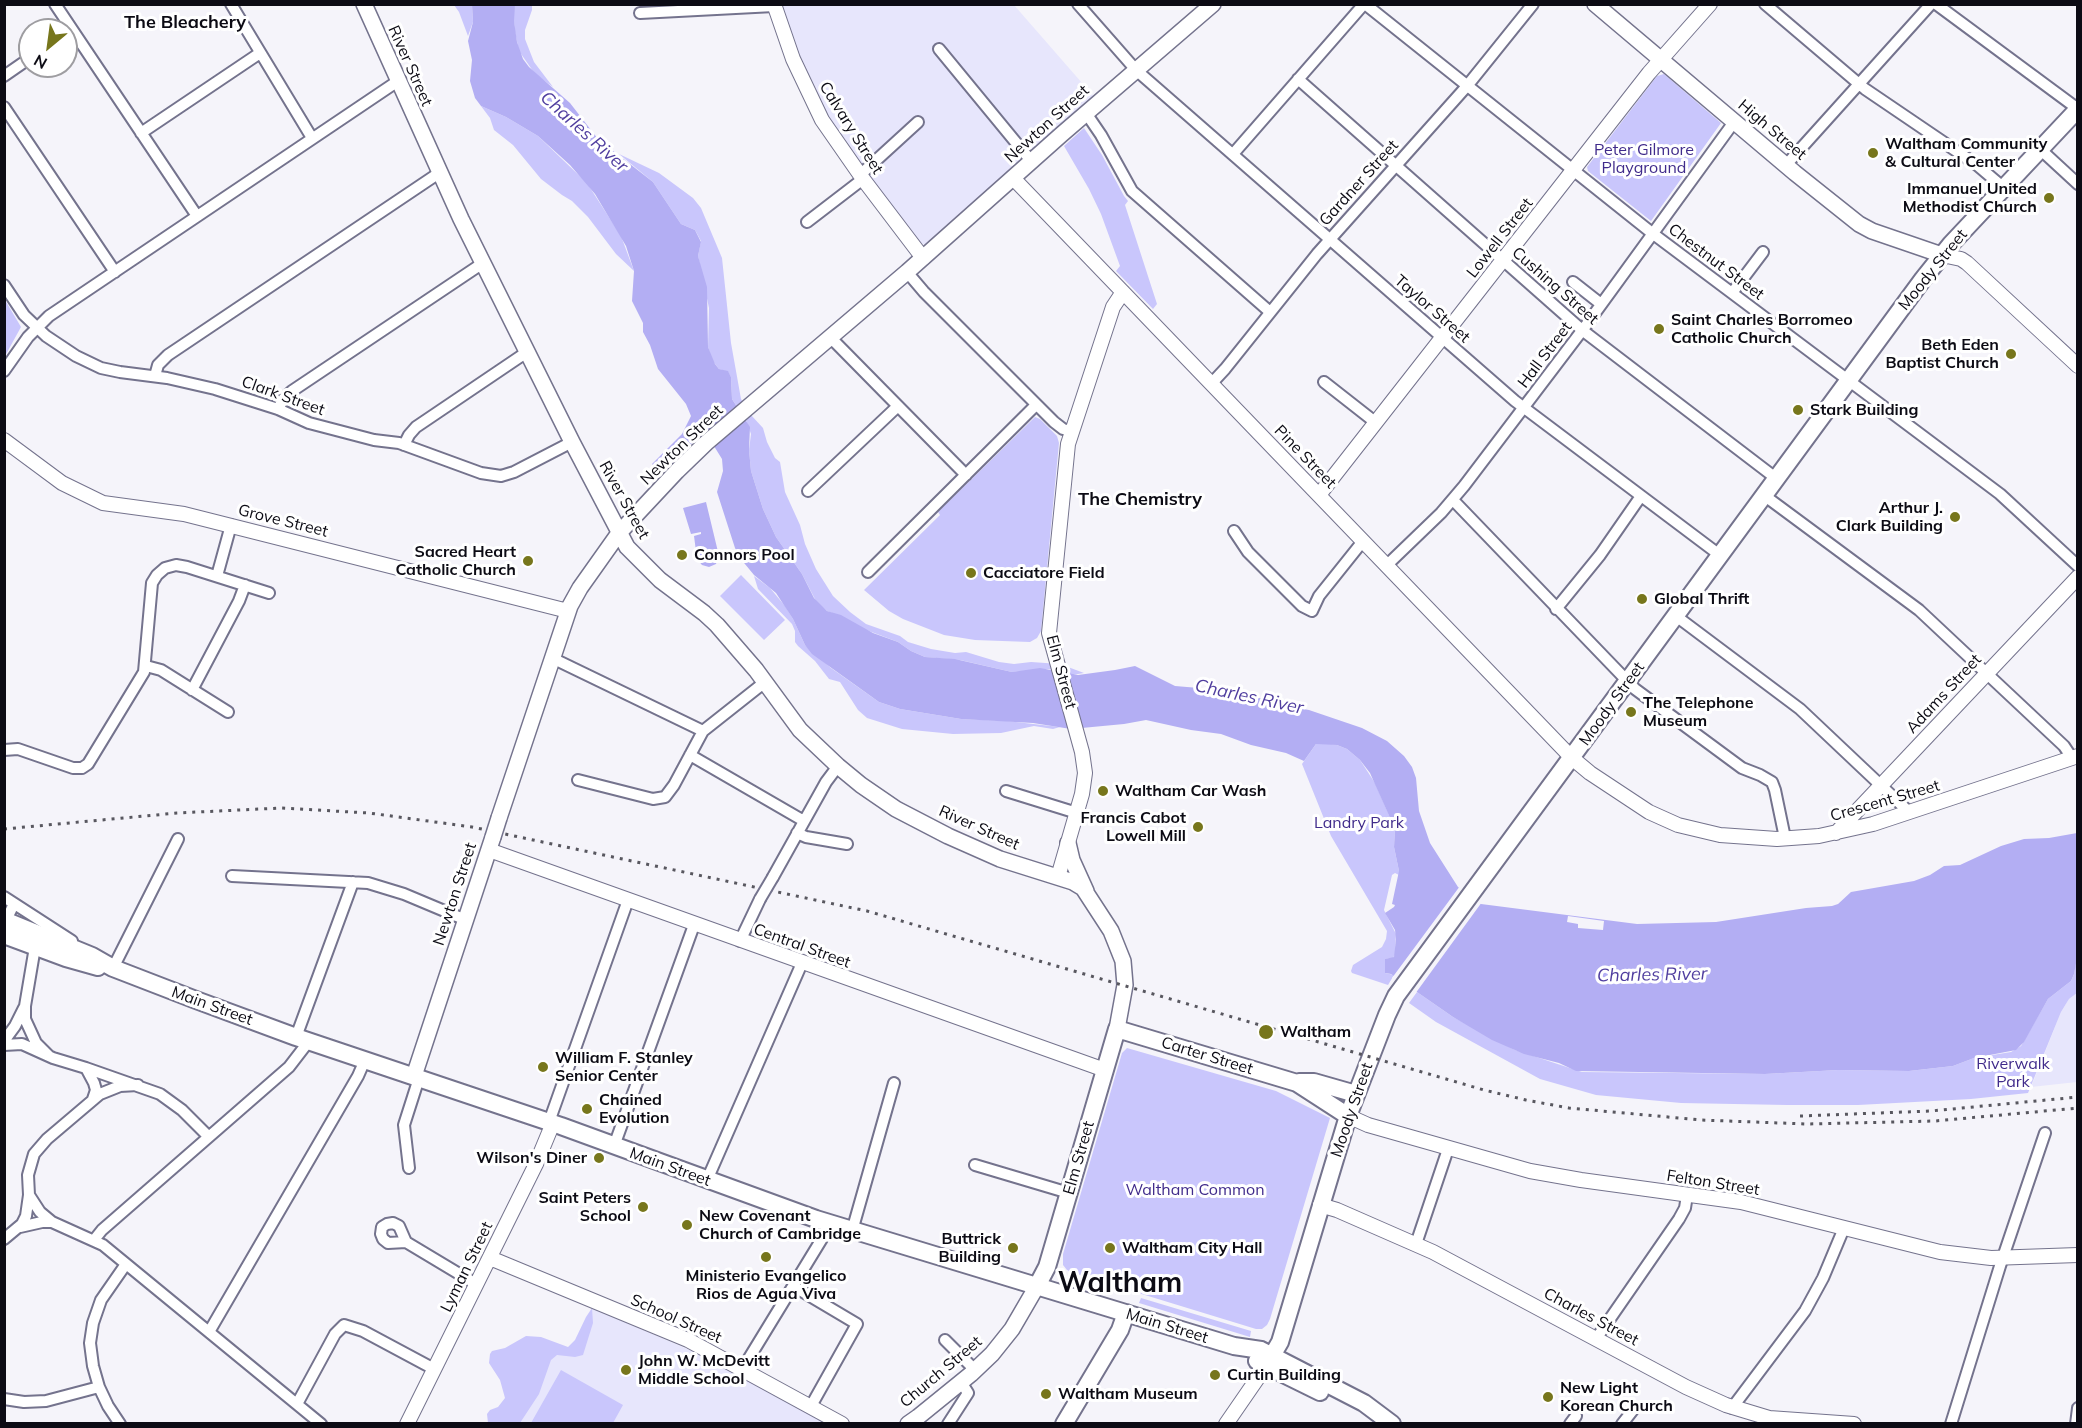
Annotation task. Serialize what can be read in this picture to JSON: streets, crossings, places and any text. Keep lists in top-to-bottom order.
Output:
{
  "streets": {
    "main road": [
      "River Street",
      "Newton Street",
      "High Street",
      "Moody Street",
      "Elm Street",
      "Main Street",
      "Carter Street",
      "Church Street"
    ],
    "street": [
      "Calvary Street",
      "Gardner Street",
      "Lowell Street",
      "Chestnut Street",
      "Cushing Street",
      "Taylor Street",
      "Hall Street",
      "Clark Street",
      "Pine Street",
      "Grove Street",
      "Adams Street",
      "Crescent Street",
      "Central Street",
      "Felton Street",
      "Lyman Street",
      "Charles Street",
      "School Street"
    ]
  },
  "crossings": [
    ["River Street", "Newton Street"],
    ["River Street", "Clark Street"],
    ["River Street", "Elm Street"],
    ["Newton Street", "Calvary Street"],
    ["Newton Street", "Taylor Street"],
    ["Newton Street", "Pine Street"],
    ["Newton Street", "Grove Street"],
    ["Newton Street", "Central Street"],
    ["Newton Street", "Main Street"],
    ["High Street", "Lowell Street"],
    ["High Street", "Moody Street"],
    ["High Street", "Hall Street"],
    ["Gardner Street", "Chestnut Street"],
    ["Gardner Street", "Cushing Street"],
    ["Gardner Street", "Taylor Street"],
    ["Gardner Street", "Pine Street"],
    ["Lowell Street", "Chestnut Street"],
    ["Lowell Street", "Cushing Street"],
    ["Lowell Street", "Taylor Street"],
    ["Lowell Street", "Pine Street"],
    ["Chestnut Street", "Moody Street"],
    ["Chestnut Street", "Hall Street"],
    ["Moody Street", "Cushing Street"],
    ["Moody Street", "Taylor Street"],
    ["Moody Street", "Pine Street"],
    ["Moody Street", "Crescent Street"],
    ["Moody Street", "Main Street"],
    ["Moody Street", "Carter Street"],
    ["Moody Street", "Felton Street"],
    ["Moody Street", "Charles Street"],
    ["Cushing Street", "Hall Street"],
    ["Taylor Street", "Hall Street"],
    ["Hall Street", "Pine Street"],
    ["Pine Street", "Elm Street"],
    ["Pine Street", "Crescent Street"],
    ["Elm Street", "Central Street"],
    ["Elm Street", "Main Street"],
    ["Elm Street", "Carter Street"],
    ["Elm Street", "Church Street"],
    ["Adams Street", "Crescent Street"],
    ["Main Street", "Lyman Street"],
    ["Main Street", "Church Street"],
    ["Carter Street", "Felton Street"],
    ["Lyman Street", "School Street"]
  ],
  "districts": ["The Bleachery", "The Chemistry", "Waltham"],
  "water": ["Charles River"],
  "parks": [
    "Peter Gilmore Playground",
    "Landry Park",
    "Riverwalk Park",
    "Waltham Common"
  ],
  "places": [
    "Waltham Community & Cultural Center",
    "Immanuel United Methodist Church",
    "Saint Charles Borromeo Catholic Church",
    "Beth Eden Baptist Church",
    "Stark Building",
    "Arthur J. Clark Building",
    "Connors Pool",
    "Sacred Heart Catholic Church",
    "Cacciatore Field",
    "Global Thrift",
    "The Telephone Museum",
    "Waltham Car Wash",
    "Francis Cabot Lowell Mill",
    "Waltham",
    "William F. Stanley Senior Center",
    "Chained Evolution",
    "Wilson's Diner",
    "Saint Peters School",
    "New Covenant Church of Cambridge",
    "Buttrick Building",
    "Waltham City Hall",
    "Ministerio Evangelico Rios de Agua Viva",
    "John W. McDevitt Middle School",
    "Curtin Building",
    "Waltham Museum",
    "New Light Korean Church"
  ],
  "north": "bottom left"
}
